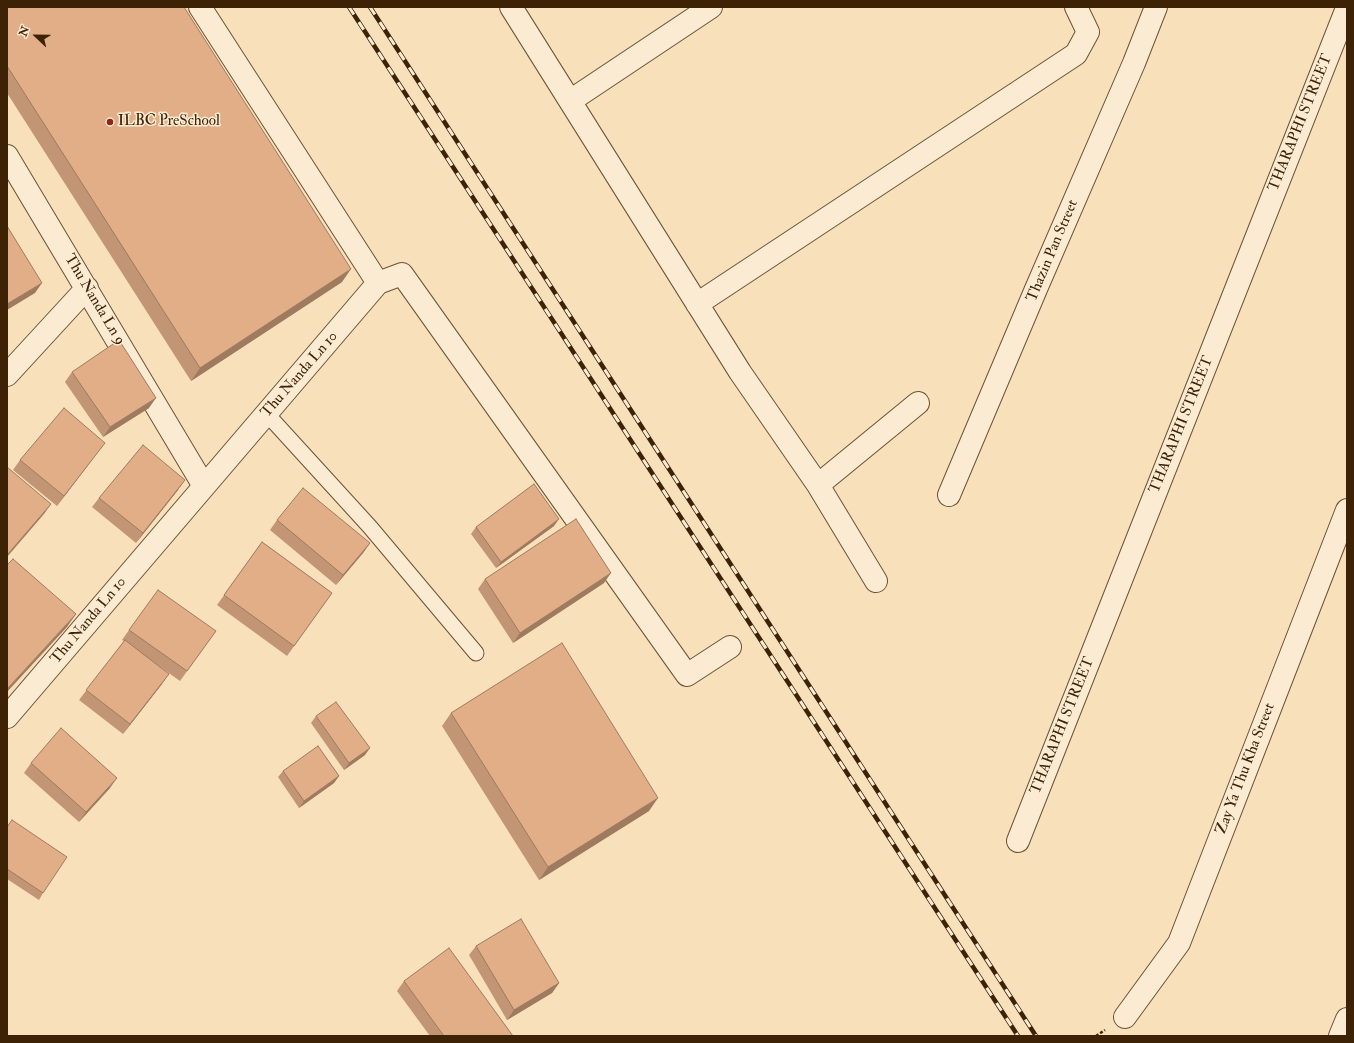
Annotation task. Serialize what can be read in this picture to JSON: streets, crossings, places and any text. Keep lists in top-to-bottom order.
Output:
{
  "streets": {
    "street": [
      "THARAPHI STREET",
      "Thazin Pan Street",
      "Thu Nanda Ln 9",
      "Thu Nanda Ln 10",
      "Zay Ya Thu Kha Street"
    ]
  },
  "crossings": [
    ["Thu Nanda Ln 9", "Thu Nanda Ln 10"]
  ],
  "places": ["ILBC PreSchool"],
  "north": "left"
}
